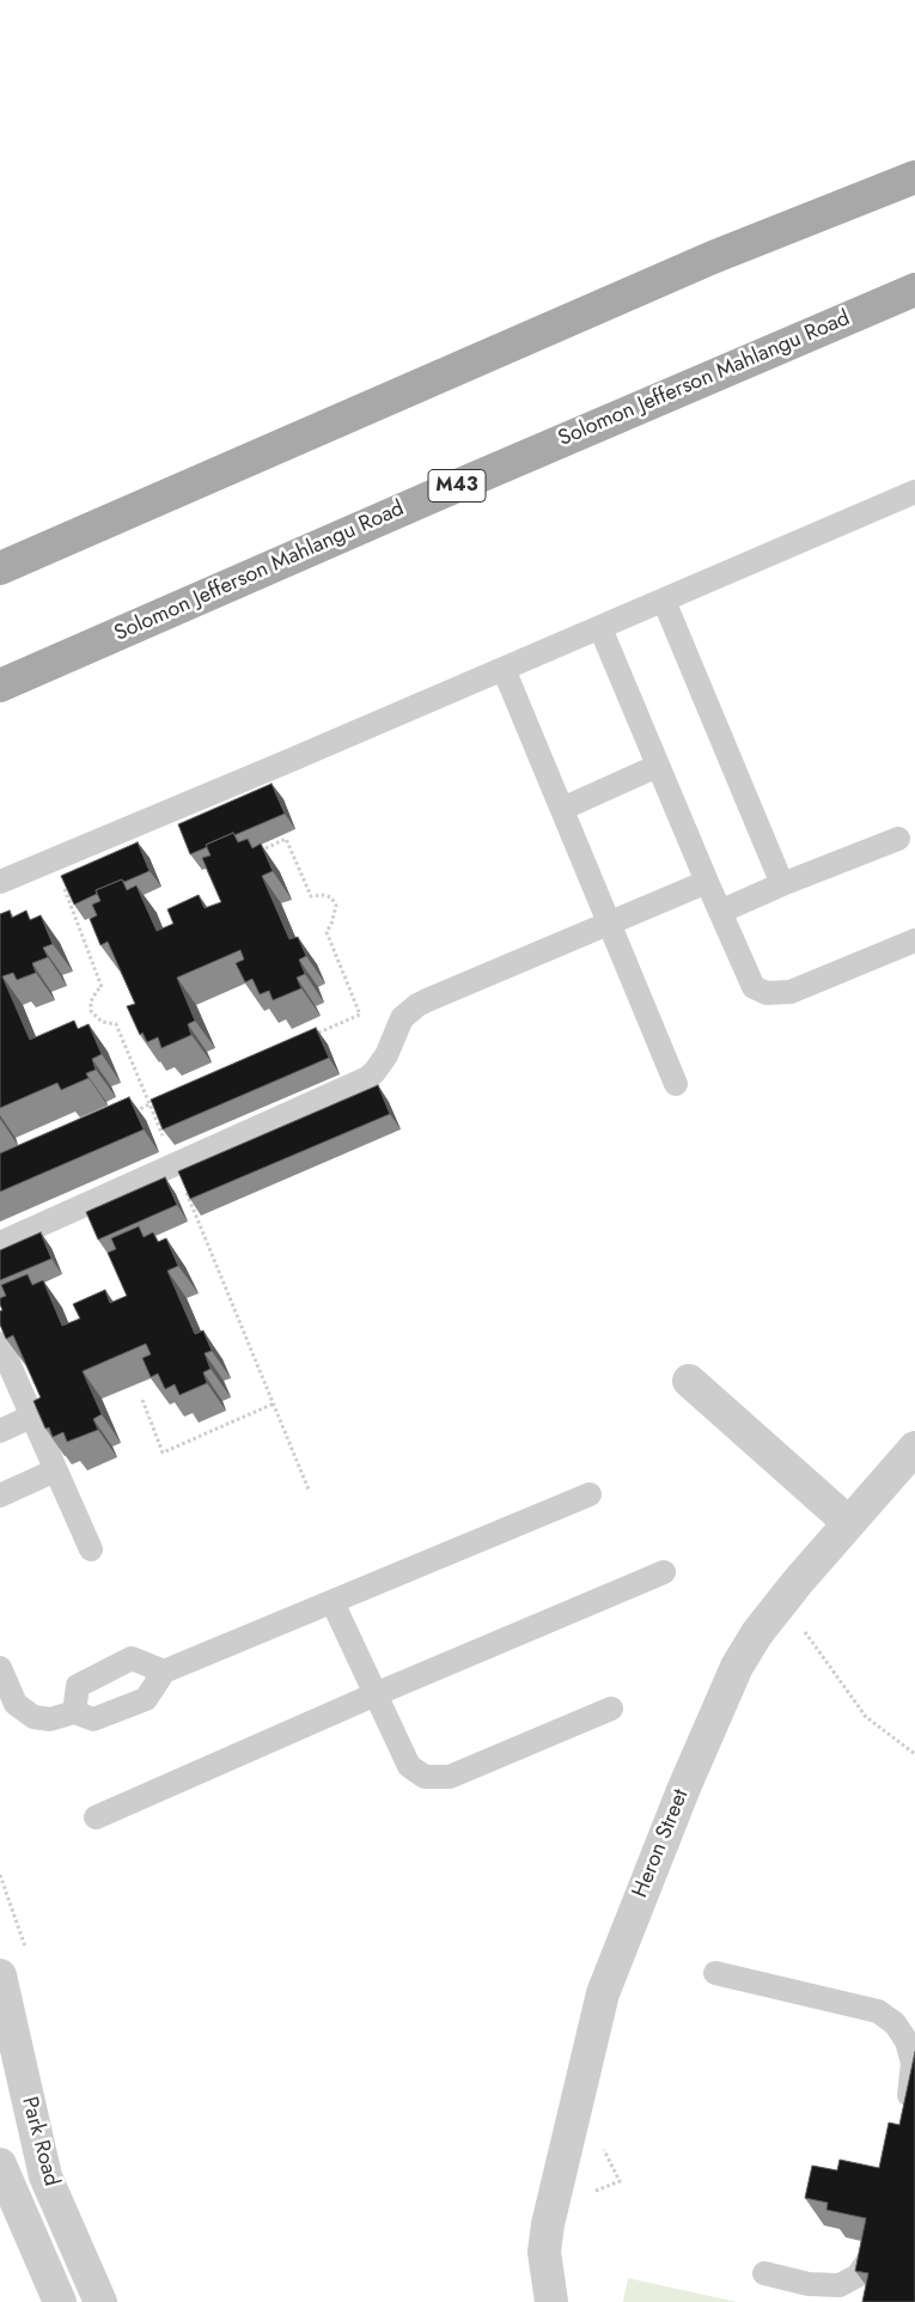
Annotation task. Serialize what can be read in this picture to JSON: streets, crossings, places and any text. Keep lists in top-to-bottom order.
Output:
{
  "streets": {
    "main road": ["Solomon Jefferson Mahlangu Road", "M43"],
    "street": ["Heron Street", "Park Road"]
  }
}
